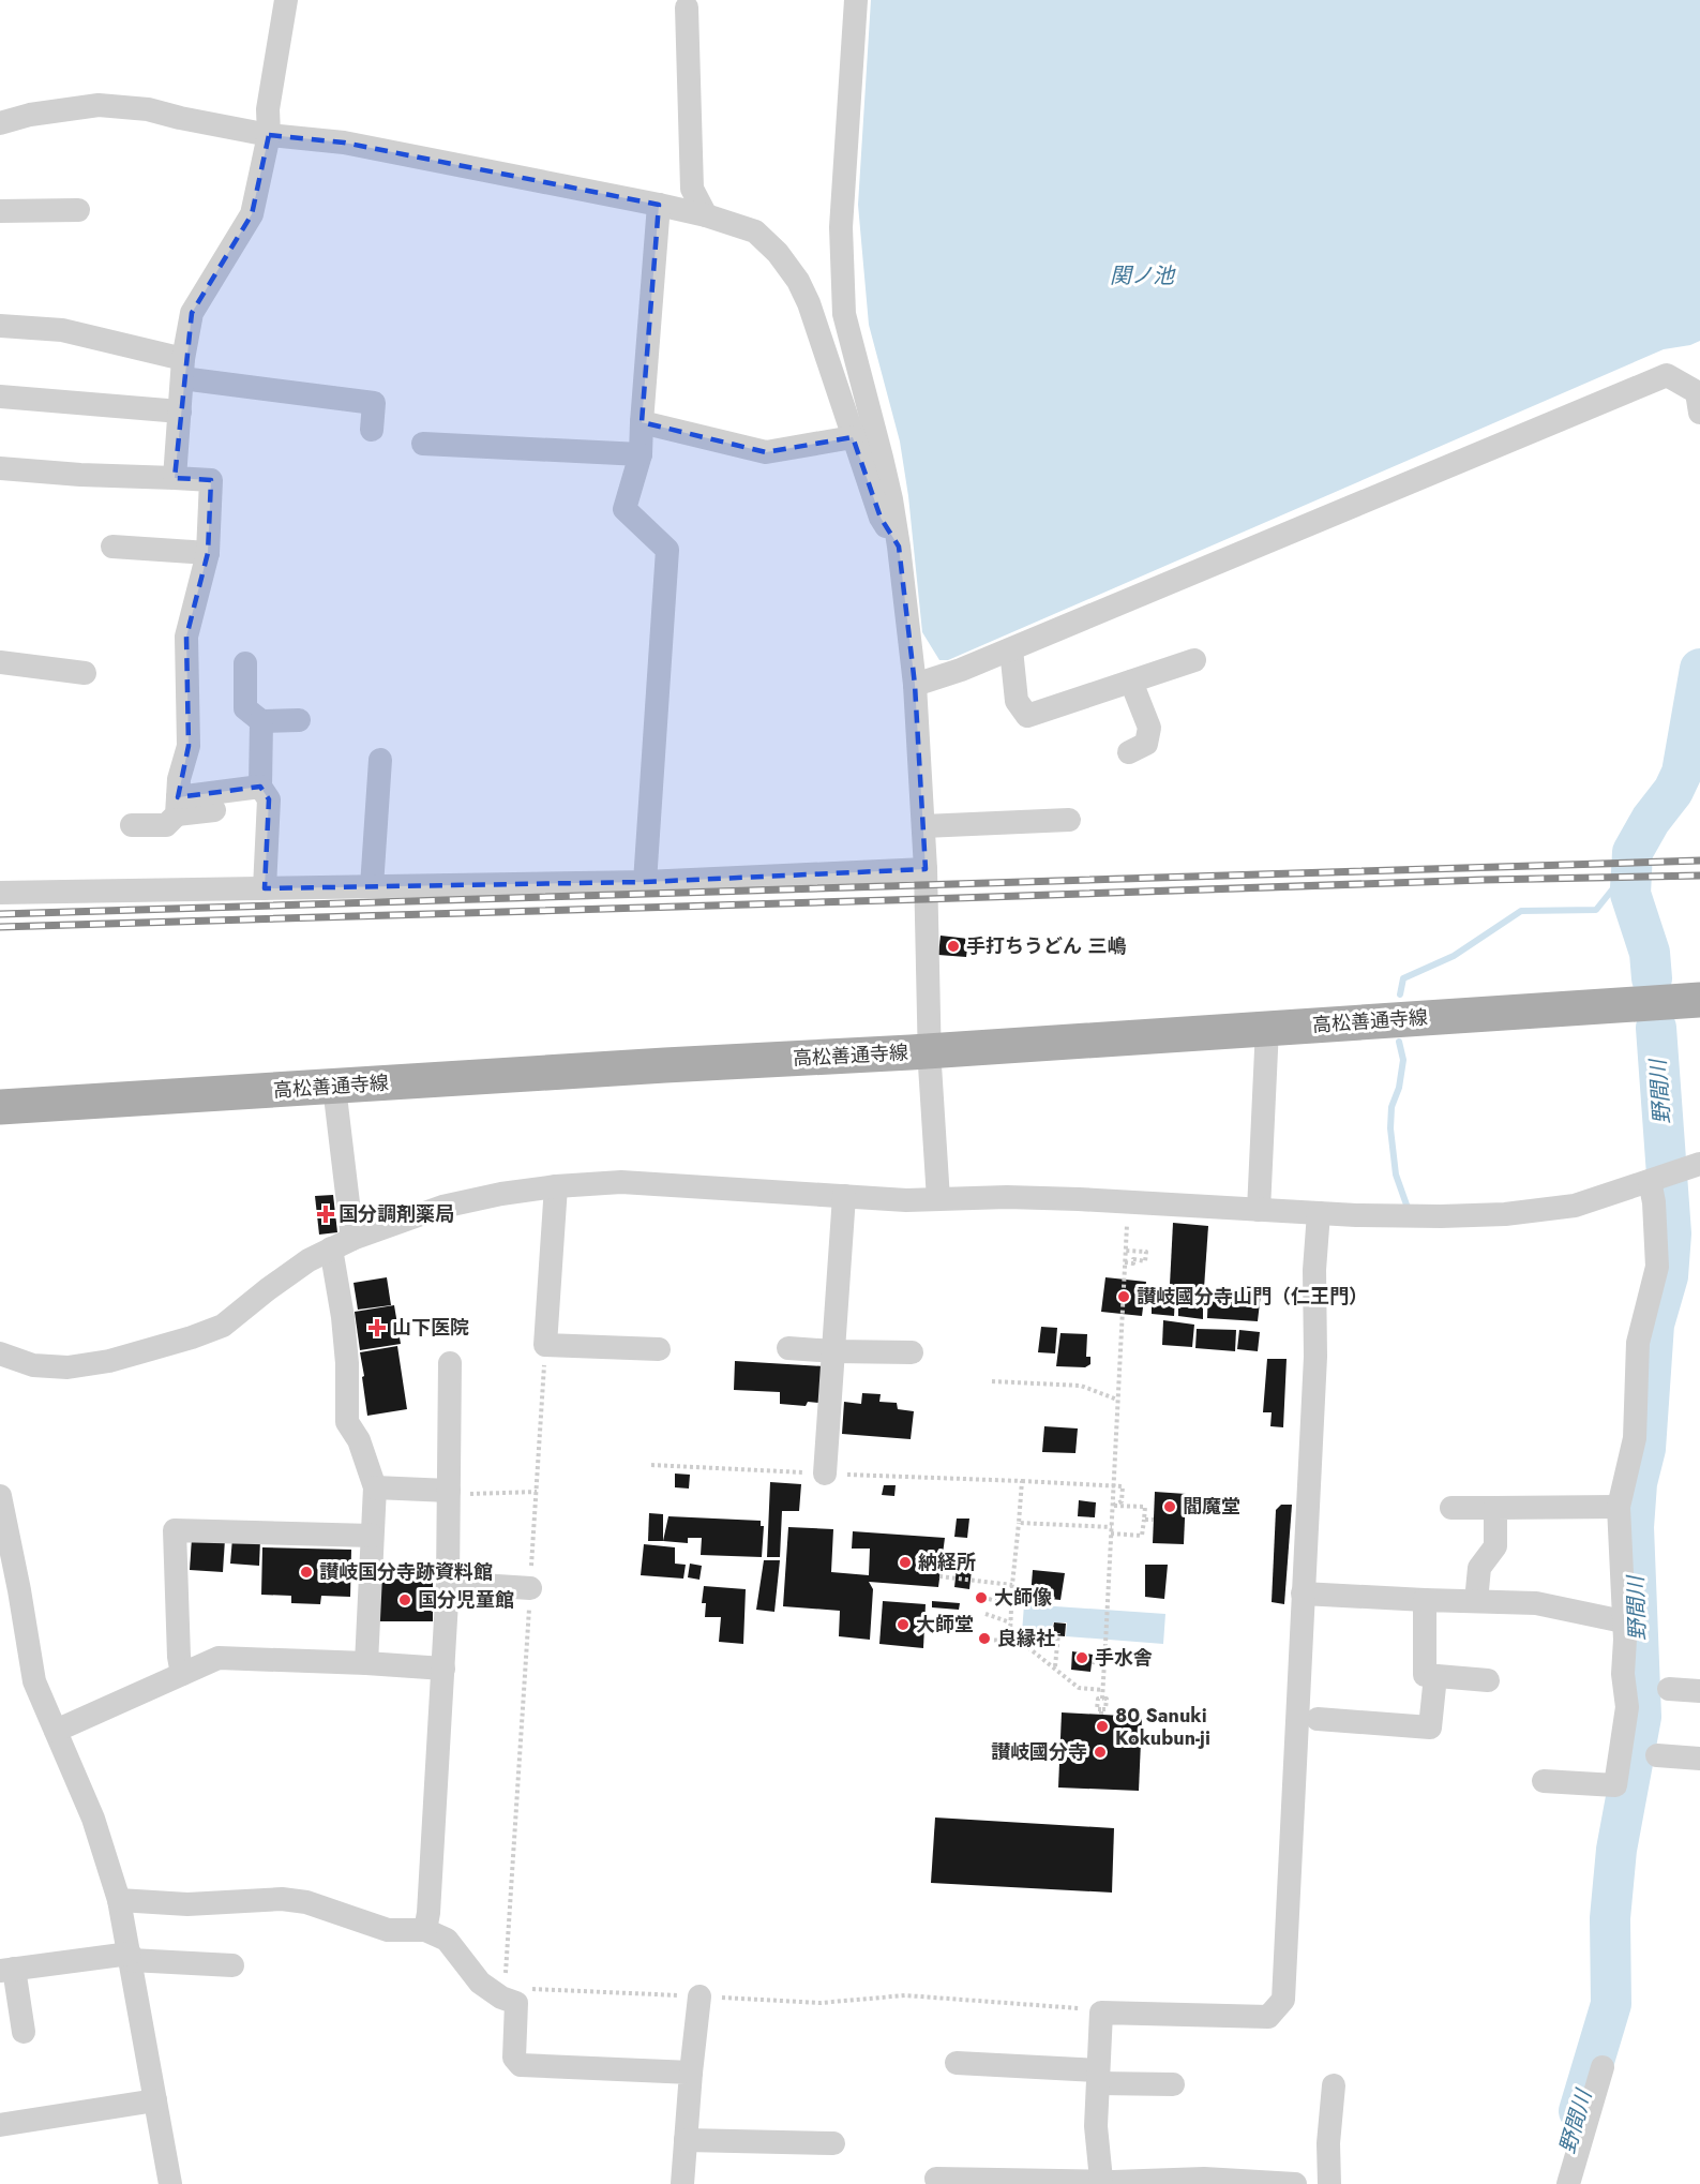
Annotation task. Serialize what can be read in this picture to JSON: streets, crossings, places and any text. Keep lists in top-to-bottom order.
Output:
{
  "streets": {
    "main road": ["高松善通寺線"]
  },
  "water": ["関ノ池", "野間川"],
  "places": {
    "other": [
      "手打ちうどん 三嶋",
      "讃岐國分寺山門（仁王門）",
      "閻魔堂",
      "納経所",
      "讃岐国分寺跡資料館",
      "大師像",
      "国分児童館",
      "大師堂",
      "良縁社",
      "手水舎",
      "80 Sanuki Kokubun-ji",
      "讃岐國分寺"
    ],
    "health": ["国分調剤薬局", "山下医院"]
  }
}
